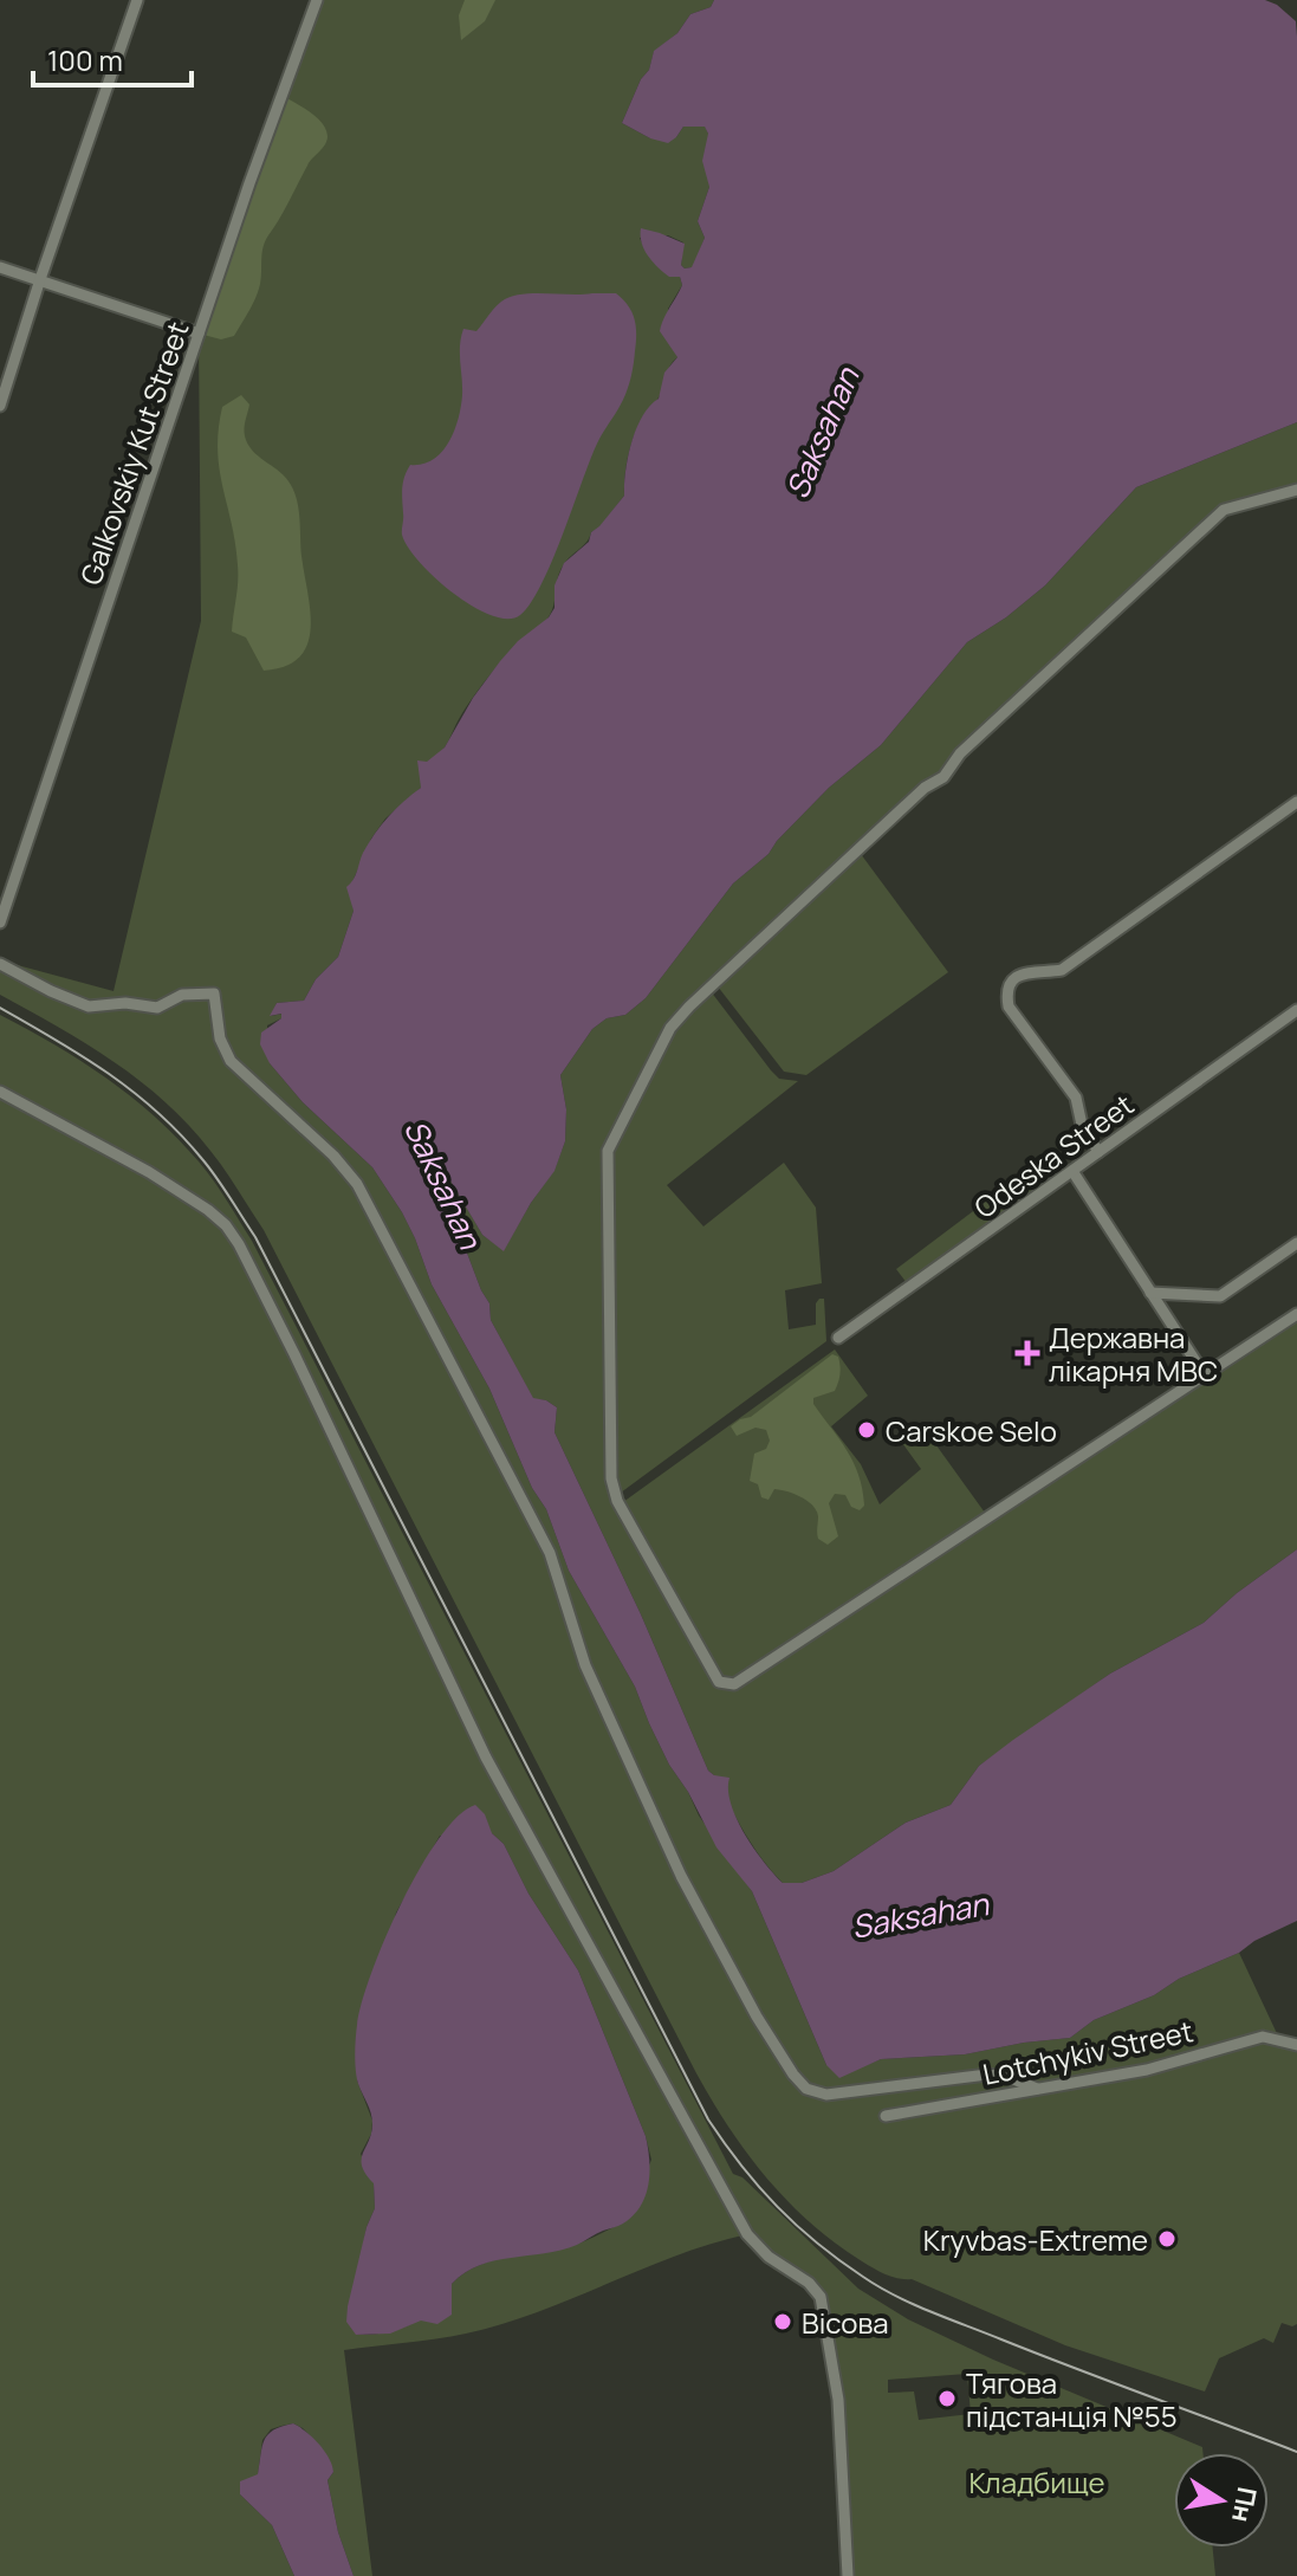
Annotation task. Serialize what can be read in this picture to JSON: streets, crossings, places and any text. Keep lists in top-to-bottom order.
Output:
{
  "streets": {
    "street": ["Galkovskiy Kut Street", "Odeska Street", "Lotchykiv Street"]
  },
  "water": ["Saksahan"],
  "parks": ["Кладбище"],
  "places": {
    "health": ["Державна лікарня МВС"],
    "other": [
      "Carskое Selo",
      "Kryvbas-Extreme",
      "Вісова",
      "Тягова підстанція №55"
    ]
  },
  "scale_bar": "100 m",
  "north": "right"
}
